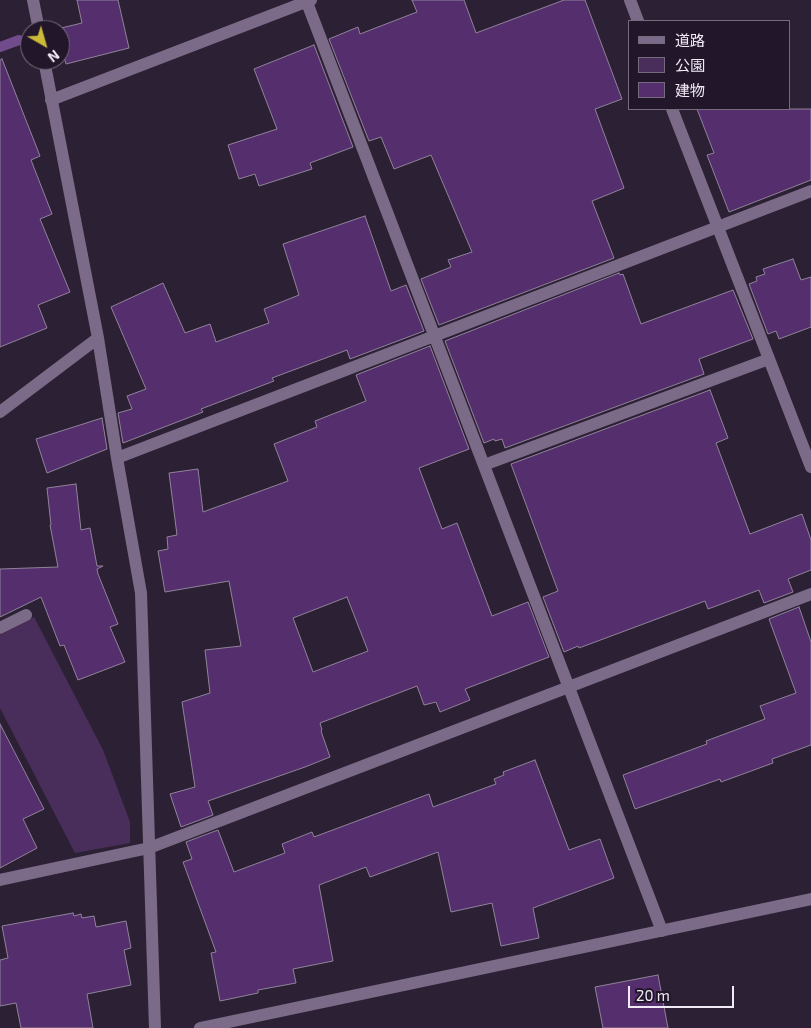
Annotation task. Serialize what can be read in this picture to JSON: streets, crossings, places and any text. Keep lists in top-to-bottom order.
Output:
{
  "legend": ["道路", "公園", "建物"],
  "scale_bar": "20 m",
  "north": "bottom right"
}
